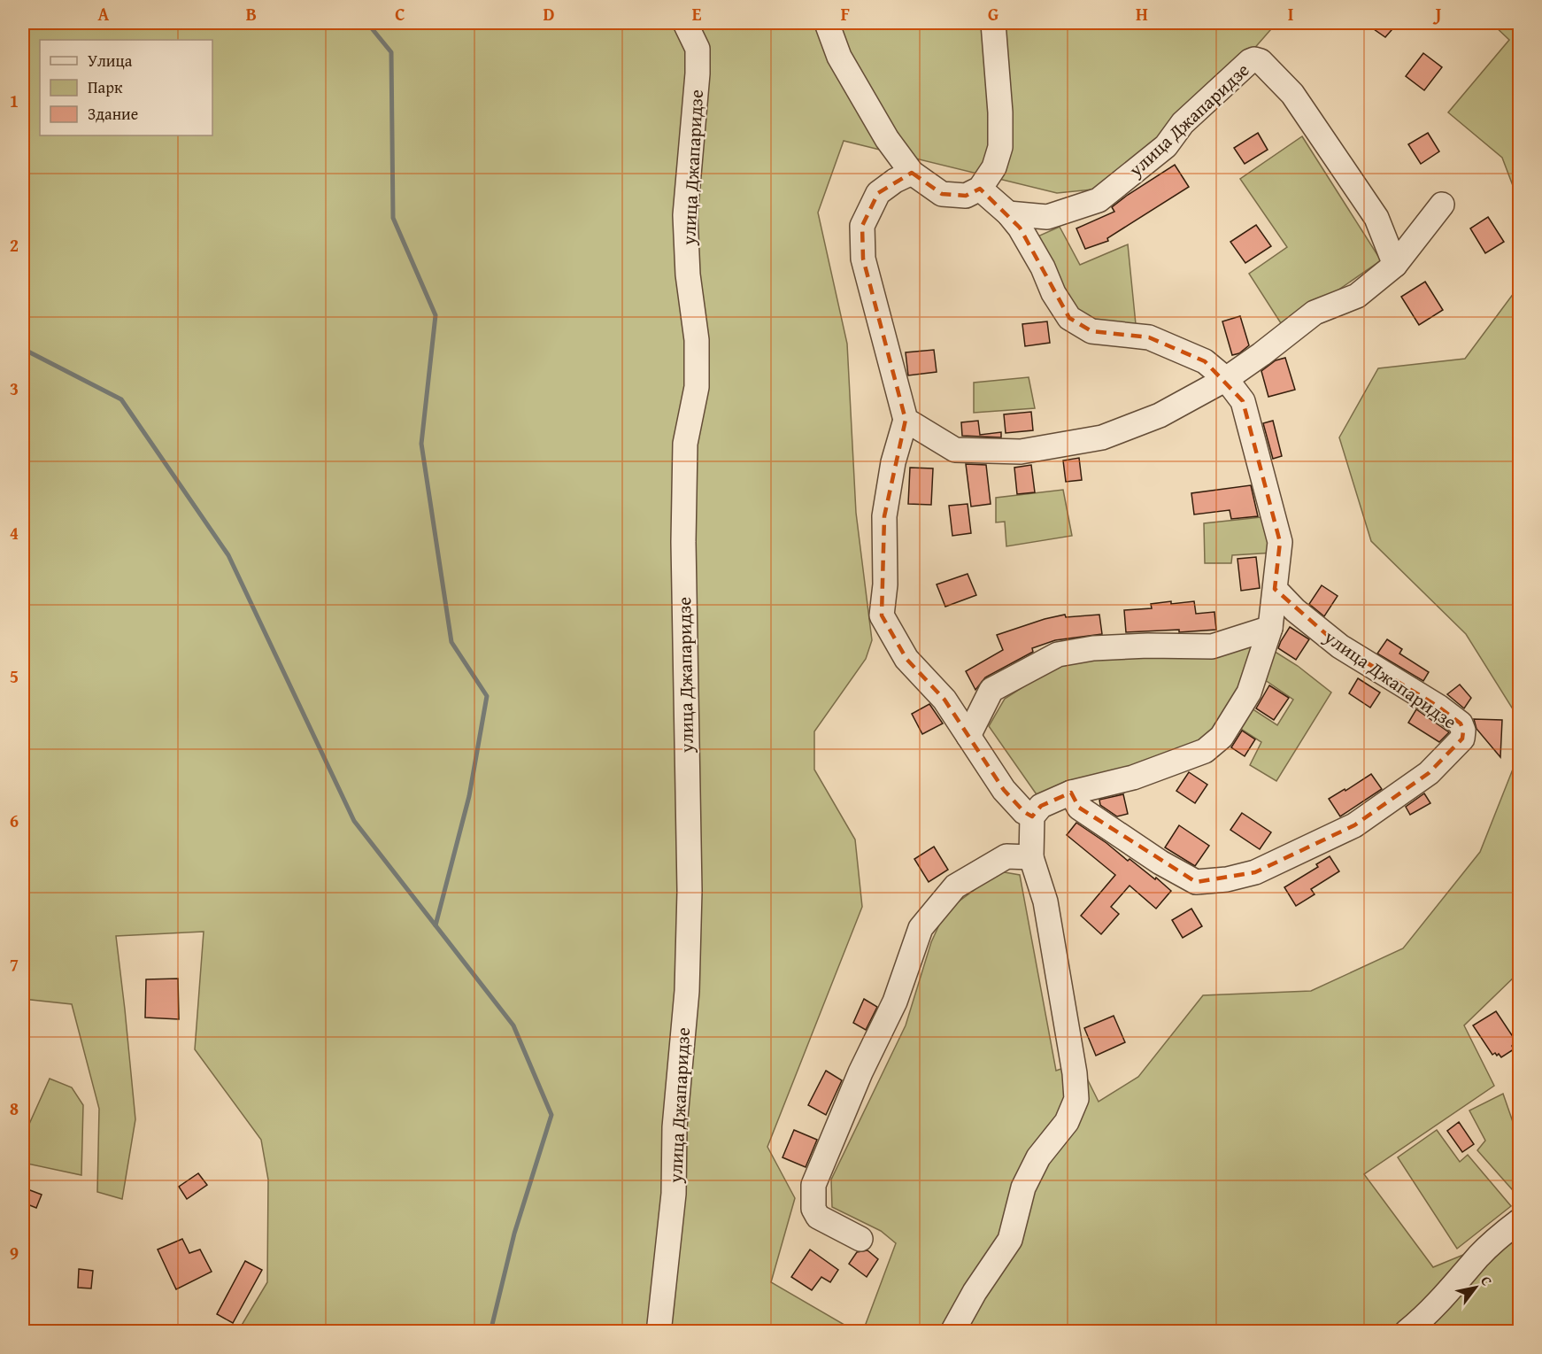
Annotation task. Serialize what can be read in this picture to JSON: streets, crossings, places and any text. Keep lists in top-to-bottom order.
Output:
{
  "streets": {
    "street": ["улица Джапаридзе"]
  },
  "legend": ["Улица", "Парк", "Здание"],
  "north": "top right",
  "grid": {
    "columns": [
      "A",
      "B",
      "C",
      "D",
      "E",
      "F",
      "G",
      "H",
      "I",
      "J"
    ],
    "rows": [
      "1",
      "2",
      "3",
      "4",
      "5",
      "6",
      "7",
      "8",
      "9"
    ]
  }
}
